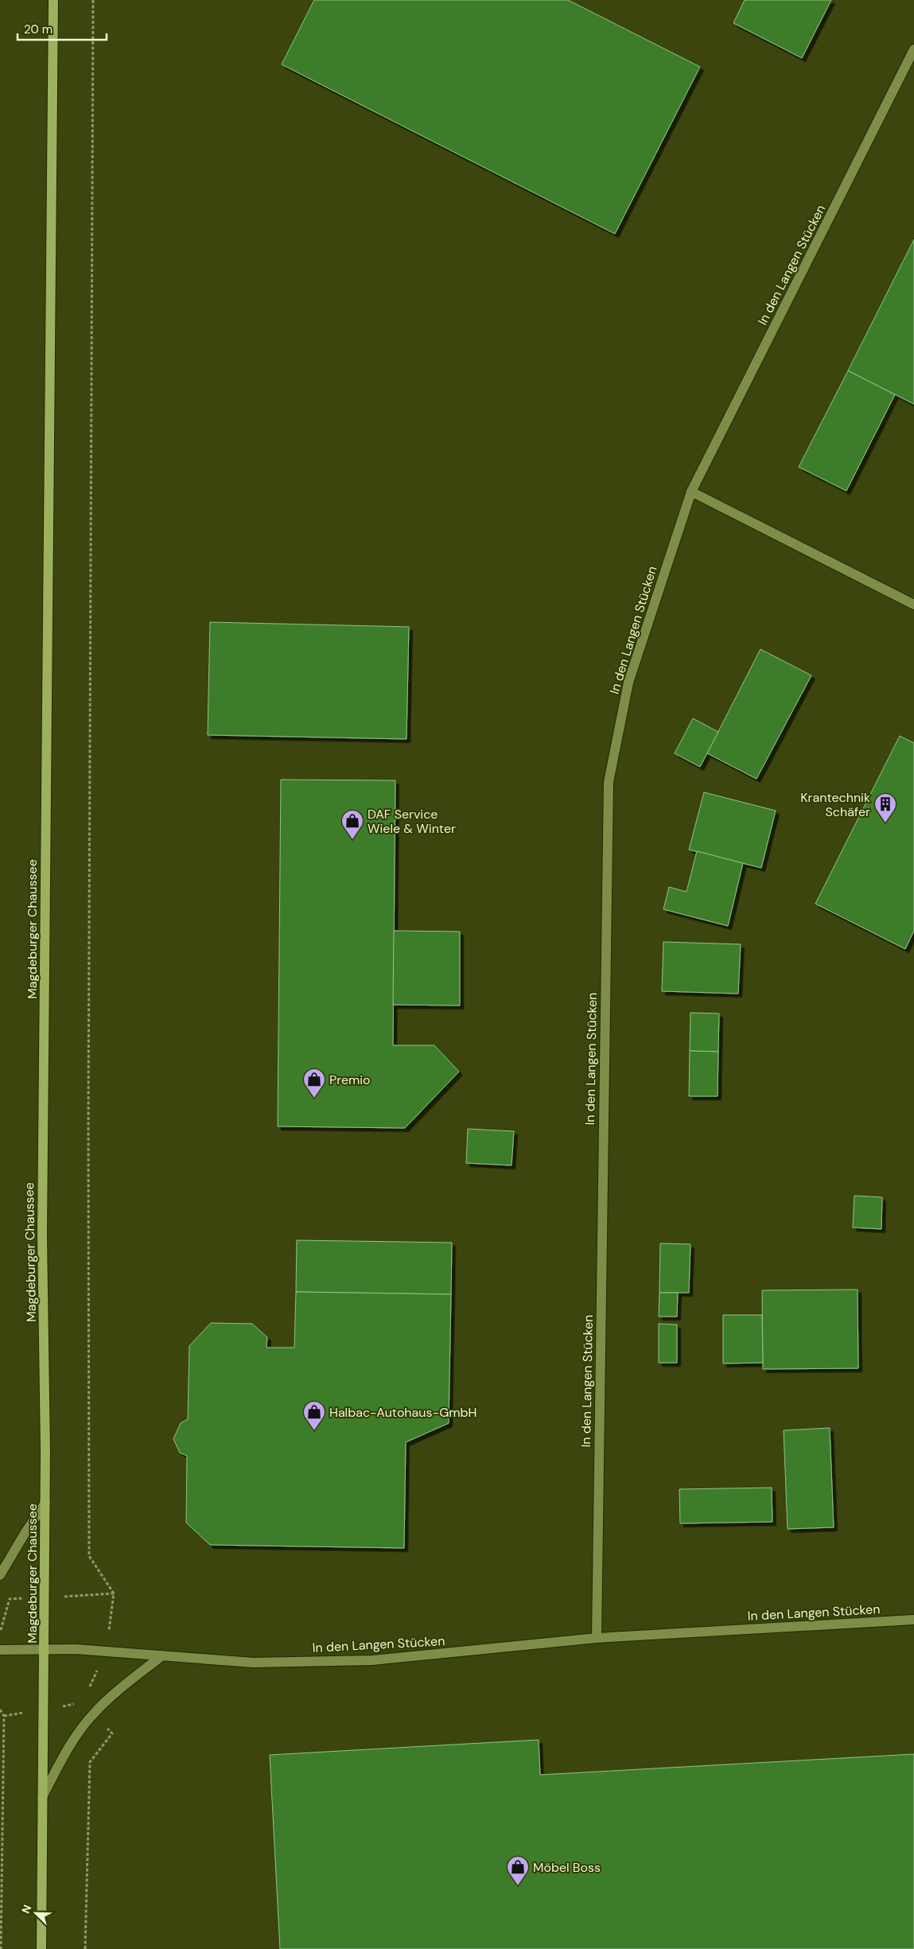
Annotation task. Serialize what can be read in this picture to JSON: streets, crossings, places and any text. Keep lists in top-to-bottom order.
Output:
{
  "streets": {
    "main road": ["Magdeburger Chaussee"],
    "street": ["In den Langen Stücken"]
  },
  "crossings": [
    ["In den Langen Stücken", "Magdeburger Chaussee"]
  ],
  "places": {
    "building": ["Krantechnik Schäfer"],
    "shop": [
      "DAF Service Wiele & Winter",
      "Premio",
      "Halbac-Autohaus-GmbH",
      "Möbel Boss"
    ]
  },
  "scale_bar": "20 m",
  "north": "top left"
}
